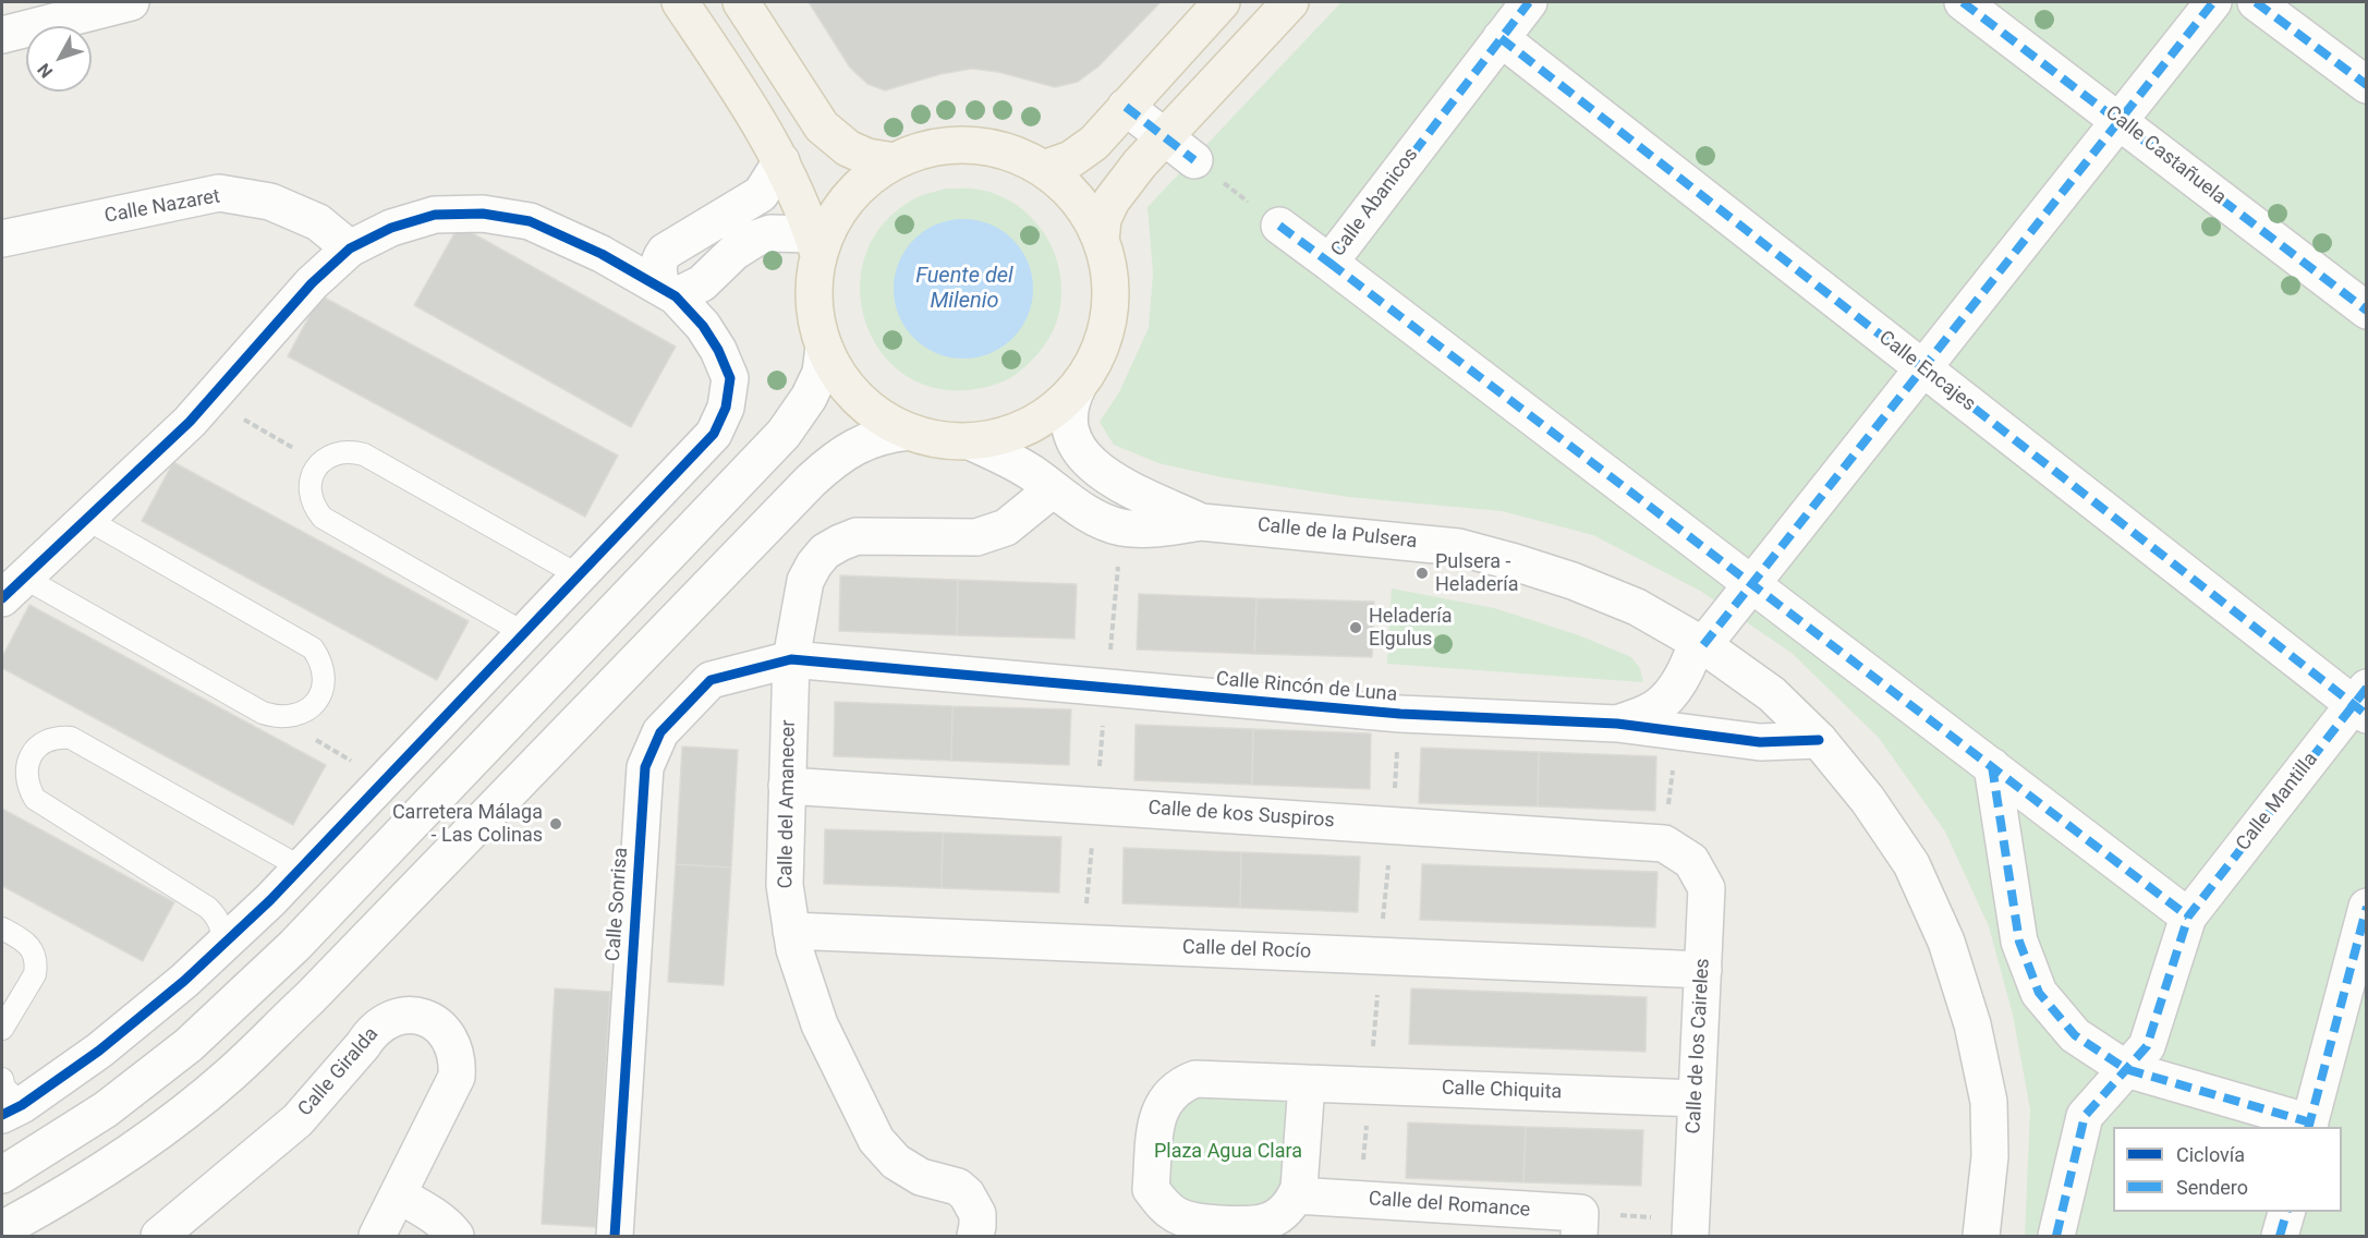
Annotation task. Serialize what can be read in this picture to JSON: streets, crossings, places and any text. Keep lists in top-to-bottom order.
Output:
{
  "streets": {
    "street": [
      "Calle Castañuela",
      "Calle Abanicos",
      "Calle Nazaret",
      "Calle Encajes",
      "Calle de la Pulsera",
      "Calle Rincón de Luna",
      "Calle Mantilla",
      "Calle del Amanecer",
      "Calle de kos Suspiros",
      "Calle Sonrisa",
      "Calle del Rocío",
      "Calle de los Caireles",
      "Calle Giralda",
      "Calle Chiquita",
      "Calle del Romance"
    ]
  },
  "crossings": [
    ["Calle Castañuela", "Calle Rincón de Luna"],
    ["Calle Abanicos", "Calle Encajes"],
    ["Calle Encajes", "Calle Rincón de Luna"],
    ["Calle Encajes", "Calle Mantilla"],
    ["Calle de la Pulsera", "Calle Rincón de Luna"],
    ["Calle de la Pulsera", "Calle del Amanecer"],
    ["Calle Rincón de Luna", "Calle del Amanecer"],
    ["Calle Rincón de Luna", "Calle Sonrisa"],
    ["Calle del Amanecer", "Calle de kos Suspiros"],
    ["Calle del Amanecer", "Calle Sonrisa"],
    ["Calle del Amanecer", "Calle del Rocío"],
    ["Calle de kos Suspiros", "Calle de los Caireles"],
    ["Calle del Rocío", "Calle de los Caireles"],
    ["Calle de los Caireles", "Calle Chiquita"],
    ["Calle Chiquita", "Calle del Romance"]
  ],
  "water": ["Fuente del Milenio"],
  "parks": ["Plaza Agua Clara"],
  "places": ["Pulsera - Heladería", "Heladería Elgulus", "Carretera Málaga - Las Colinas"],
  "legend": ["Ciclovía", "Sendero"],
  "north": "bottom left"
}
